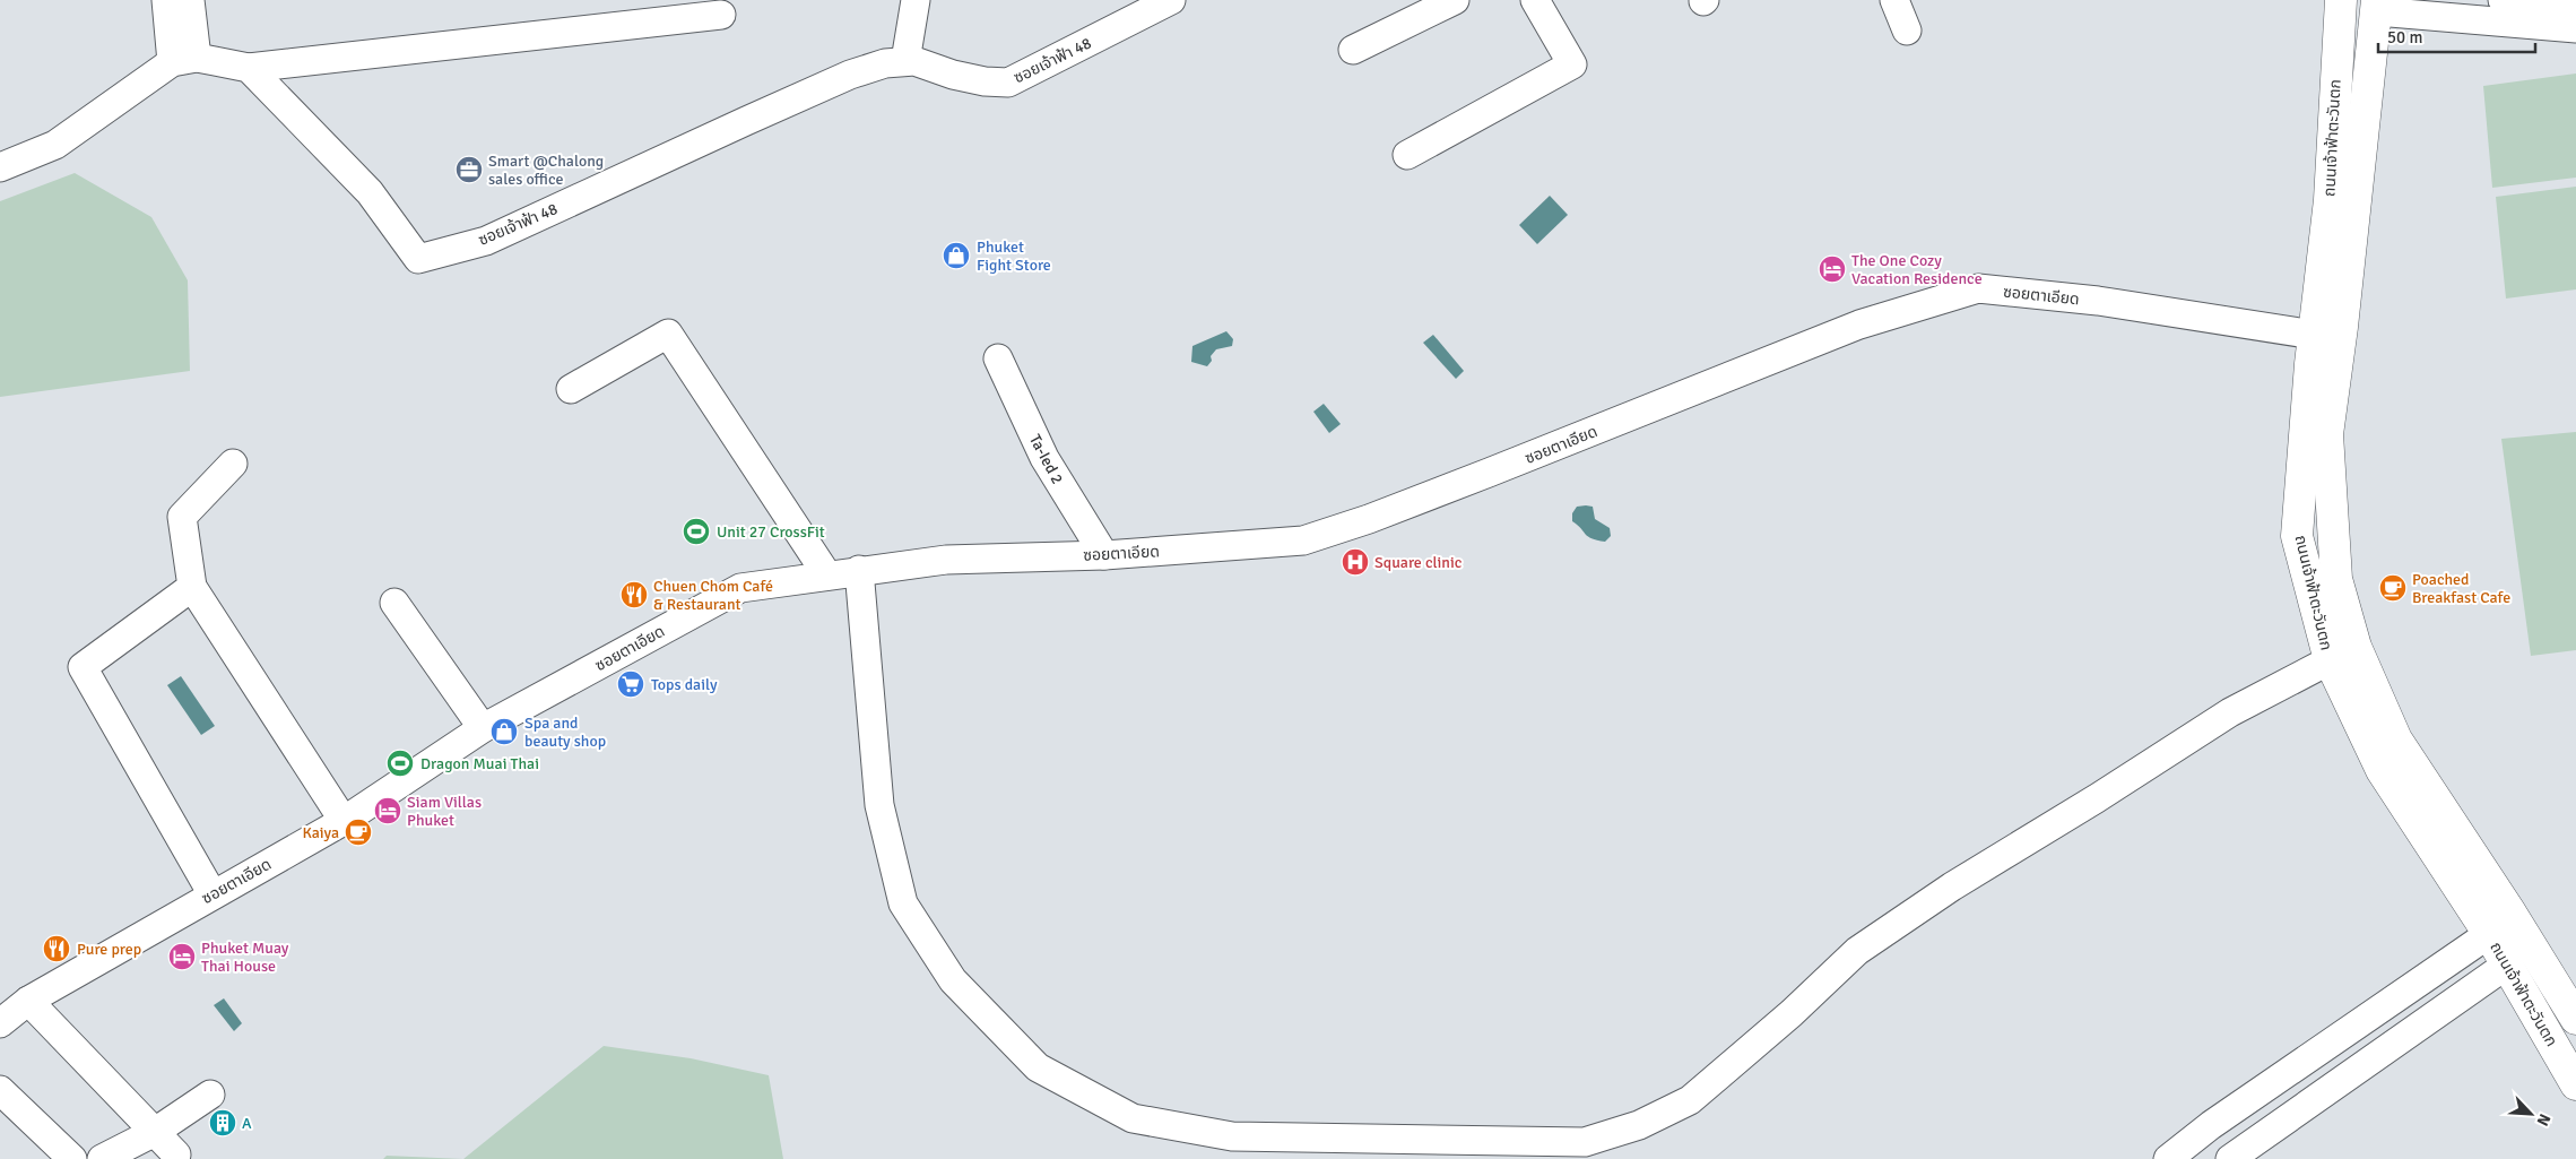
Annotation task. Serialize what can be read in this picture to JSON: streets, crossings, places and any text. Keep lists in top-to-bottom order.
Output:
{
  "streets": {
    "main road": ["ถนนเจ้าฟ้าตะวันตก"],
    "street": ["ซอยเจ้าฟ้า 48", "ซอยตาเอียด", "Ta-Ied 2"]
  },
  "crossings": [
    ["ถนนเจ้าฟ้าตะวันตก", "ซอยตาเอียด"],
    ["ซอยตาเอียด", "Ta-Ied 2"]
  ],
  "places": {
    "office": ["Smart @Chalong sales office"],
    "shop": ["Phuket Fight Store", "Spa and beauty shop"],
    "hotel": ["The One Cozy Vacation Residence", "Siam Villas Phuket", "Phuket Muay Thai House"],
    "sports": ["Unit 27 CrossFit", "Dragon Muai Thai"],
    "hospital": ["Square clinic"],
    "cafe": ["Poached Breakfast Cafe", "Kaiya"],
    "restaurant": ["Chuen Chom Café & Restaurant", "Pure prep"],
    "supermarket": ["Tops daily"],
    "building": ["A"]
  },
  "scale_bar": "50 m",
  "north": "bottom right"
}
